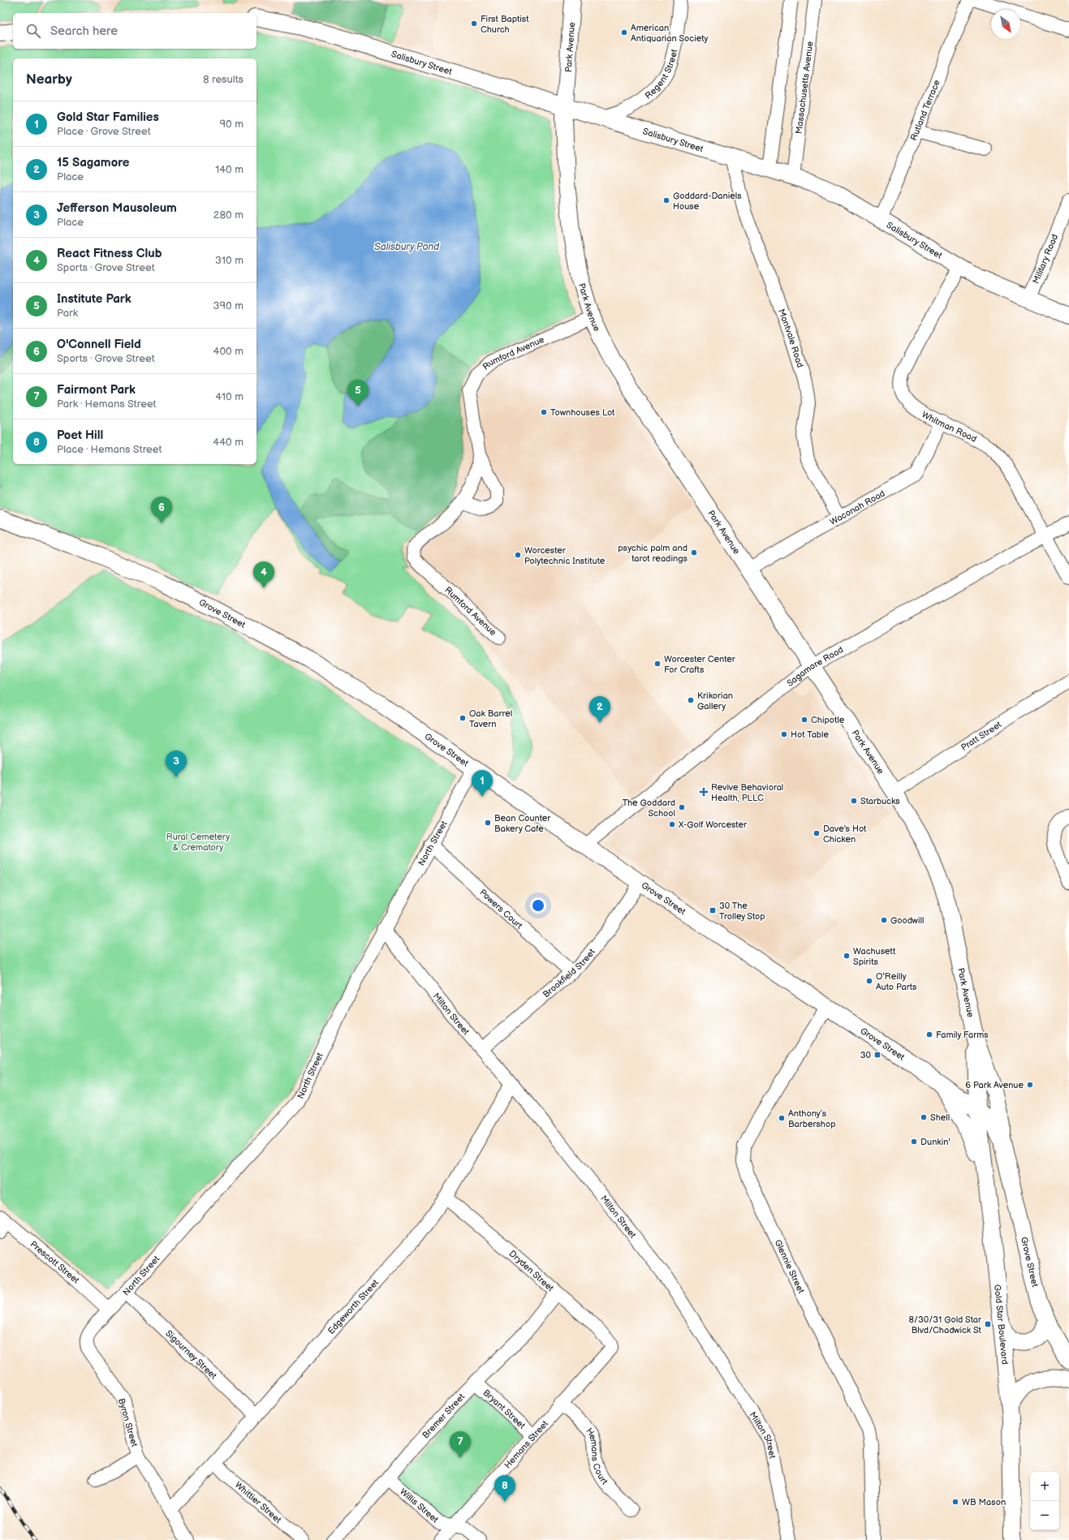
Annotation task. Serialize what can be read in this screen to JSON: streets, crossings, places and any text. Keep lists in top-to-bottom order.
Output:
{
  "streets": {
    "main road": [
      "Park Avenue",
      "Salisbury Street",
      "Grove Street",
      "Gold Star Boulevard"
    ],
    "street": [
      "Regent Street",
      "Massachusetts Avenue",
      "Rutland Terrace",
      "Military Road",
      "Montvale Road",
      "Rumford Avenue",
      "Whitman Road",
      "Waconah Road",
      "Sagamore Road",
      "Pratt Street",
      "North Street",
      "Powers Court",
      "Brookfield Street",
      "Milton Street",
      "Prescott Street",
      "Glennie Street",
      "Dryden Street",
      "Edgeworth Street",
      "Sigourney Street",
      "Bryant Street",
      "Bremer Street",
      "Byron Street",
      "Hemans Street",
      "Hemans Court",
      "Whittier Street",
      "Willis Street"
    ]
  },
  "crossings": [
    ["Park Avenue", "Salisbury Street"],
    ["Park Avenue", "Rumford Avenue"],
    ["Park Avenue", "Waconah Road"],
    ["Park Avenue", "Grove Street"],
    ["Park Avenue", "Sagamore Road"],
    ["Park Avenue", "Pratt Street"],
    ["Park Avenue", "Gold Star Boulevard"],
    ["Salisbury Street", "Regent Street"],
    ["Salisbury Street", "Massachusetts Avenue"],
    ["Salisbury Street", "Rutland Terrace"],
    ["Salisbury Street", "Military Road"],
    ["Salisbury Street", "Montvale Road"],
    ["Salisbury Street", "Whitman Road"],
    ["Montvale Road", "Waconah Road"],
    ["Whitman Road", "Waconah Road"],
    ["Whitman Road", "Sagamore Road"],
    ["Grove Street", "Sagamore Road"],
    ["Grove Street", "North Street"],
    ["Grove Street", "Brookfield Street"],
    ["Grove Street", "Glennie Street"],
    ["Grove Street", "Gold Star Boulevard"],
    ["North Street", "Powers Court"],
    ["North Street", "Milton Street"],
    ["North Street", "Prescott Street"],
    ["North Street", "Sigourney Street"],
    ["North Street", "Byron Street"],
    ["Powers Court", "Brookfield Street"],
    ["Brookfield Street", "Milton Street"],
    ["Milton Street", "Edgeworth Street"],
    ["Dryden Street", "Edgeworth Street"],
    ["Dryden Street", "Bremer Street"],
    ["Dryden Street", "Hemans Street"],
    ["Edgeworth Street", "Sigourney Street"],
    ["Edgeworth Street", "Byron Street"],
    ["Edgeworth Street", "Whittier Street"],
    ["Bryant Street", "Bremer Street"],
    ["Bryant Street", "Hemans Street"],
    ["Bremer Street", "Willis Street"],
    ["Hemans Street", "Hemans Court"],
    ["Hemans Street", "Willis Street"]
  ],
  "water": ["Salisbury Pond"],
  "parks": ["Rural Cemetery & Crematory"],
  "places": {
    "other": [
      "First Baptist Church",
      "American Antiquarian Society",
      "Goddard-Daniels House",
      "Townhouses Lot",
      "psychic palm and tarot readings",
      "Worcester Polytechnic Institute",
      "Worcester Center For Crafts",
      "Krikorian Gallery",
      "Oak Barrel Tavern",
      "Chipotle",
      "Hot Table",
      "Starbucks",
      "The Goddard School",
      "Bean Counter Bakery Cafe",
      "X-Golf Worcester",
      "Dave's Hot Chicken",
      "Goodwill",
      "Wachusett Spirits",
      "O'Reilly Auto Parts",
      "Family Farms",
      "6 Park Avenue",
      "Shell",
      "Anthony’s Barbershop",
      "Dunkin'",
      "WB Mason"
    ],
    "health": ["Revive Behavioral Health, PLLC"],
    "transit": ["30 The Trolley Stop", "30", "8/30/31 Gold Star Blvd/Chadwick St"]
  },
  "north": "bottom right",
  "page": {
    "search": "Search here",
    "heading": ["Nearby", "8 results"],
    "list": [
      {
        "mark": "1",
        "name": "Gold Star Families",
        "note": "Place · Grove Street",
        "value": "90 m"
      },
      {
        "mark": "2",
        "name": "15 Sagamore",
        "note": "Place",
        "value": "140 m"
      },
      {
        "mark": "3",
        "name": "Jefferson Mausoleum",
        "note": "Place",
        "value": "280 m"
      },
      {
        "mark": "4",
        "name": "React Fitness Club",
        "note": "Sports · Grove Street",
        "value": "310 m"
      },
      {
        "mark": "5",
        "name": "Institute Park",
        "note": "Park",
        "value": "390 m"
      },
      {
        "mark": "6",
        "name": "O'Connell Field",
        "note": "Sports · Grove Street",
        "value": "400 m"
      },
      {
        "mark": "7",
        "name": "Fairmont Park",
        "note": "Park · Hemans Street",
        "value": "410 m"
      },
      {
        "mark": "8",
        "name": "Poet Hill",
        "note": "Place · Hemans Street",
        "value": "440 m"
      }
    ],
    "pins": [
      "5",
      "6",
      "4",
      "2",
      "3",
      "1",
      "7",
      "8"
    ],
    "map_buttons": ["+", "−"]
  }
}
